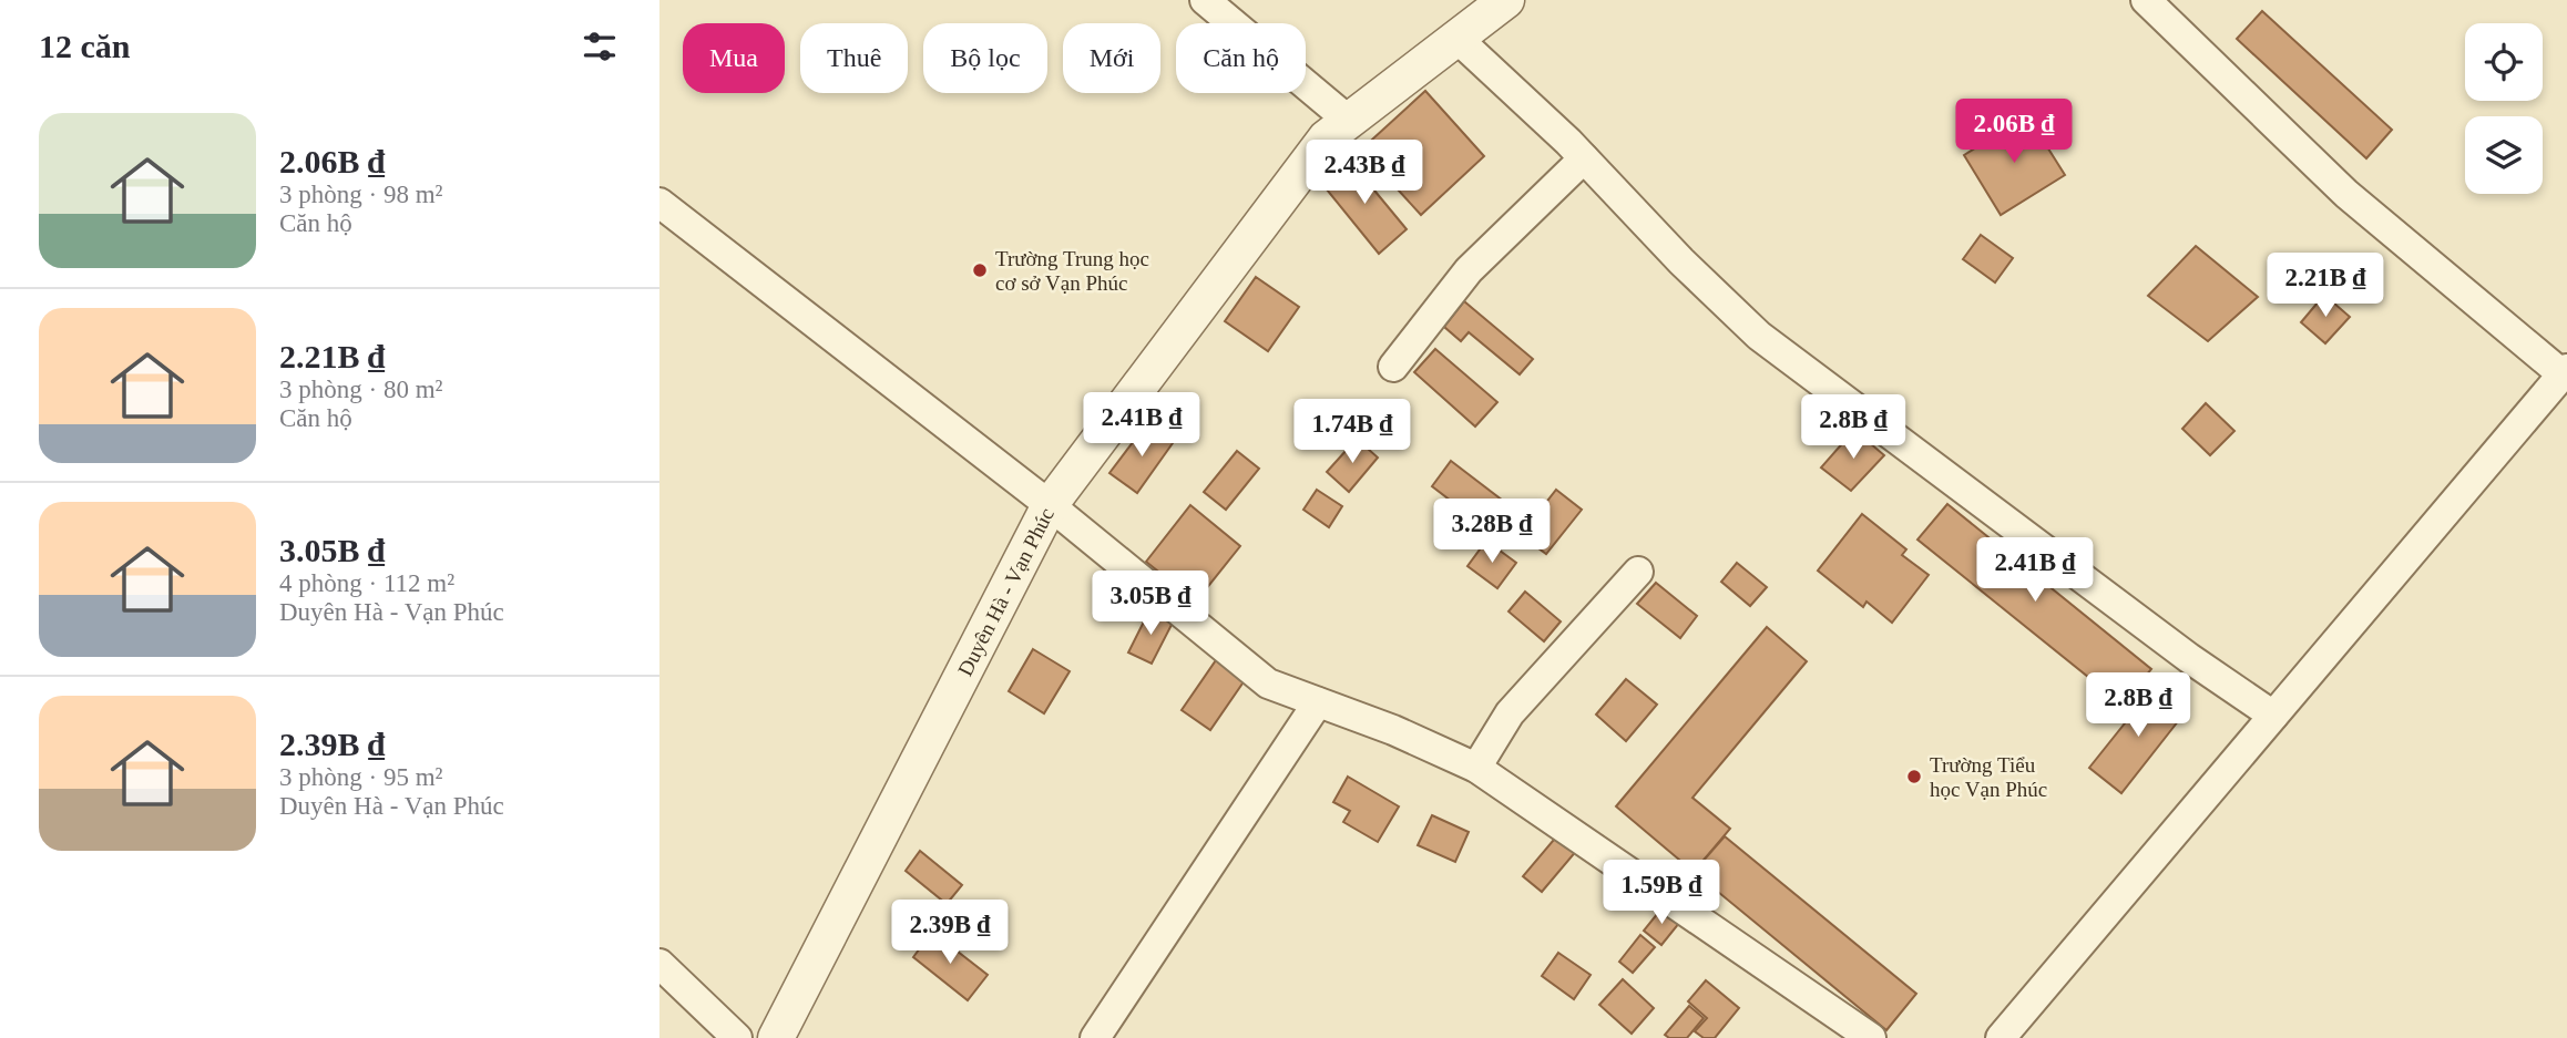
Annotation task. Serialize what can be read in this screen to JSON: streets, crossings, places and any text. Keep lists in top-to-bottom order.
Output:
{
  "streets": {
    "street": ["Duyên Hà - Vạn Phúc"]
  },
  "places": ["Trường Trung học cơ sở Vạn Phúc", "Trường Tiểu học Vạn Phúc"],
  "page": {
    "heading": "12 căn",
    "chip": [
      "Mua",
      "Thuê",
      "Bộ lọc",
      "Mới",
      "Căn hộ"
    ],
    "list": [
      {
        "name": "2.06B ₫",
        "note": "3 phòng · 98 m² · Căn hộ"
      },
      {
        "name": "2.21B ₫",
        "note": "3 phòng · 80 m² · Căn hộ"
      },
      {
        "name": "3.05B ₫",
        "note": "4 phòng · 112 m² · Duyên Hà - Vạn Phúc"
      },
      {
        "name": "2.39B ₫",
        "note": "3 phòng · 95 m² · Duyên Hà - Vạn Phúc"
      }
    ],
    "price": [
      "2.06B ₫",
      "2.43B ₫",
      "2.21B ₫",
      "2.41B ₫",
      "2.8B ₫",
      "1.74B ₫",
      "3.28B ₫",
      "2.41B ₫",
      "3.05B ₫",
      "2.8B ₫",
      "1.59B ₫",
      "2.39B ₫"
    ]
  }
}
